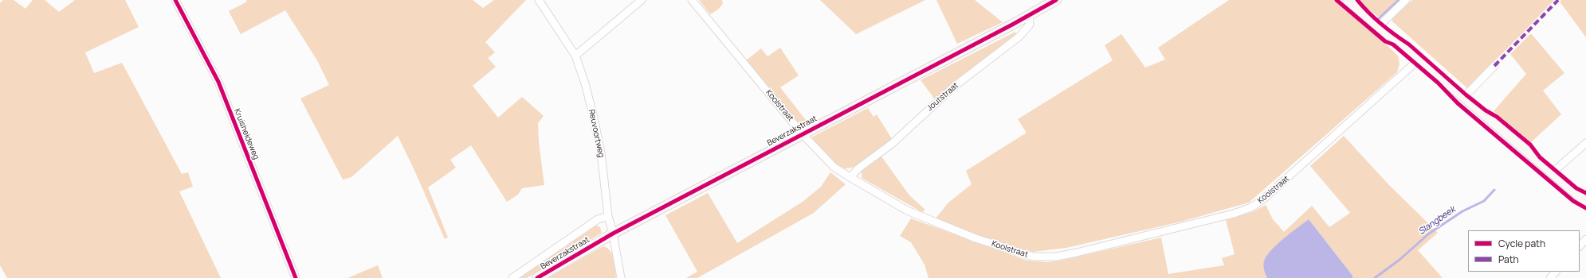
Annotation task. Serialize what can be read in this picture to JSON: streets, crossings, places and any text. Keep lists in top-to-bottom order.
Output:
{
  "streets": {
    "street": [
      "Joutstraat",
      "Koolstraat",
      "Beverzakstraat",
      "Reuvoortweg",
      "Kruisheideweg"
    ]
  },
  "crossings": [
    ["Joutstraat", "Koolstraat"],
    ["Joutstraat", "Beverzakstraat"],
    ["Koolstraat", "Beverzakstraat"],
    ["Beverzakstraat", "Reuvoortweg"]
  ],
  "water": ["Slangbeek"],
  "legend": ["Cycle path", "Path"]
}
